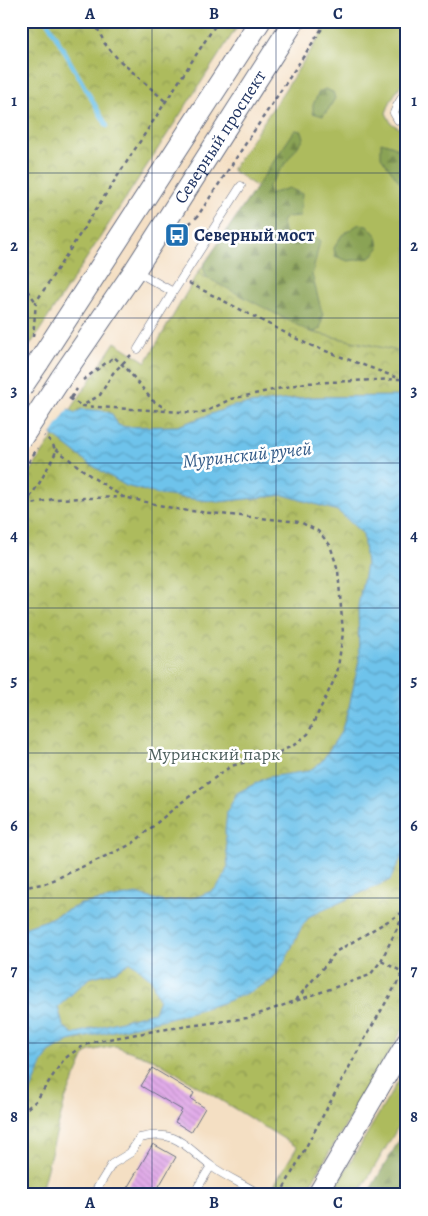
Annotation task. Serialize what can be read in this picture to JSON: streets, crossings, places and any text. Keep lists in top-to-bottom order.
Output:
{
  "streets": {
    "main road": ["Северный проспект"]
  },
  "water": ["Муринский ручей"],
  "parks": ["Муринский парк"],
  "places": {
    "bus stop": ["Северный мост"]
  },
  "grid": {
    "columns": ["A", "B", "C"],
    "rows": [
      "1",
      "2",
      "3",
      "4",
      "5",
      "6",
      "7",
      "8"
    ]
  }
}
